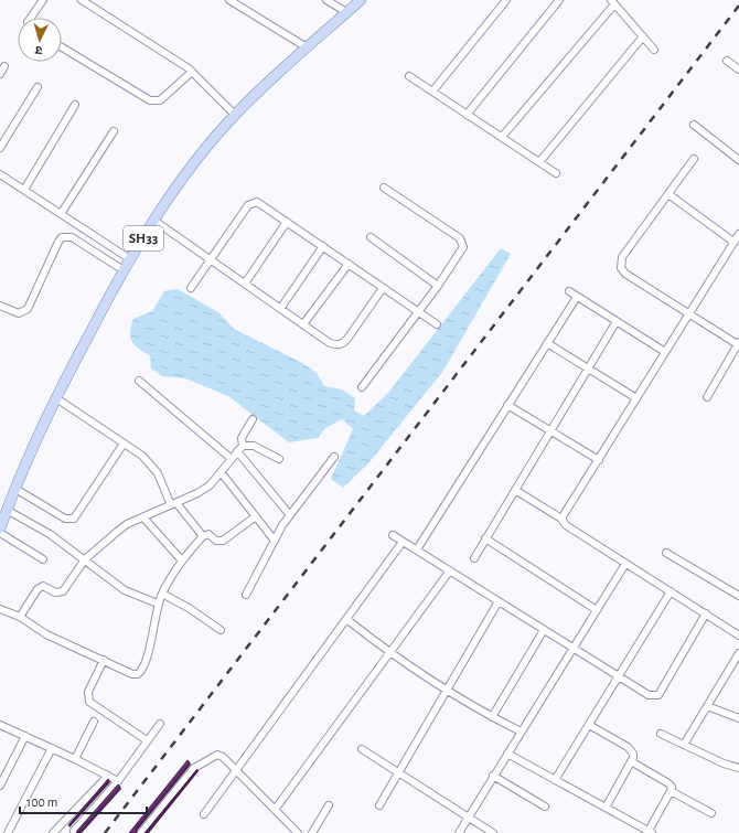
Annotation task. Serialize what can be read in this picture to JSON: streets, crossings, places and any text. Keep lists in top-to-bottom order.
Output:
{
  "streets": {
    "main road": ["SH33"]
  },
  "scale_bar": "100 m",
  "north": "bottom"
}
